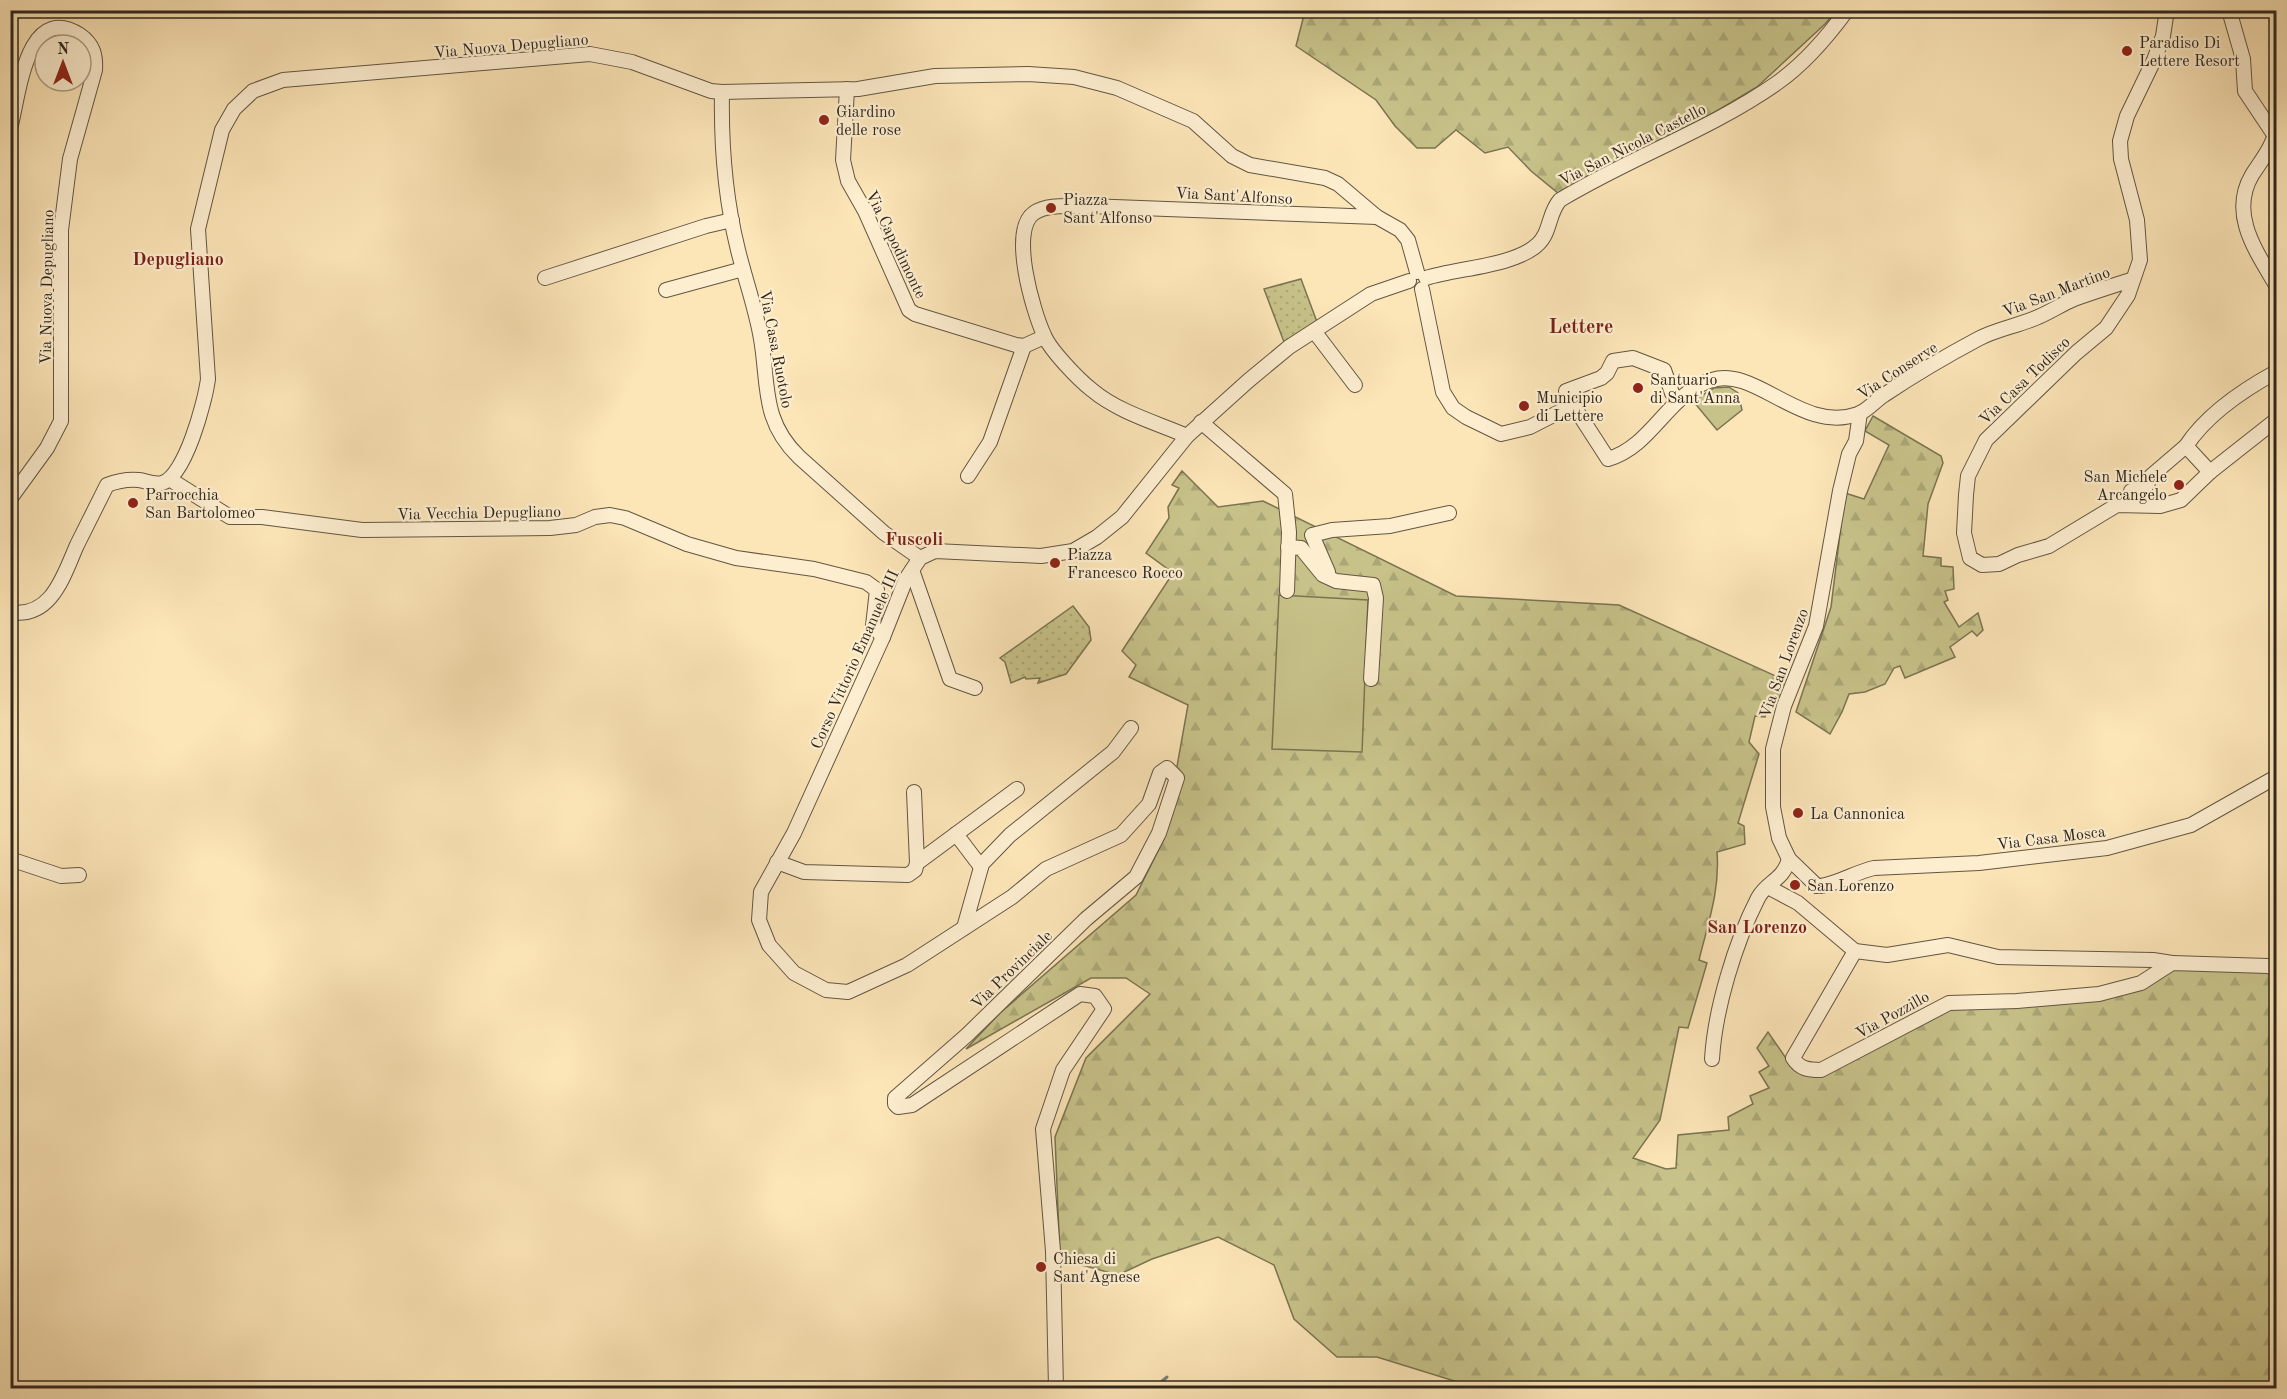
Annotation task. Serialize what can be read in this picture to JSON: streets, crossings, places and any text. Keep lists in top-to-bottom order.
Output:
{
  "streets": {
    "street": [
      "Via Nuova Depugliano",
      "Via San Nicola Castello",
      "Via Sant'Alfonso",
      "Via Capodimonte",
      "Via San Martino",
      "Via Casa Ruotolo",
      "Via Conserve",
      "Via Casa Todisco",
      "Via Vecchia Depugliano",
      "Corso Vittorio Emanuele III",
      "Via San Lorenzo",
      "Via Casa Mosca",
      "Via Provinciale",
      "Via Pozzillo"
    ]
  },
  "crossings": [
    ["Via Nuova Depugliano", "Via San Nicola Castello"],
    ["Via Nuova Depugliano", "Via Sant'Alfonso"],
    ["Via Nuova Depugliano", "Via Capodimonte"],
    ["Via Nuova Depugliano", "Via Casa Ruotolo"],
    ["Via Nuova Depugliano", "Via Conserve"],
    ["Via Nuova Depugliano", "Via Vecchia Depugliano"],
    ["Via Nuova Depugliano", "Corso Vittorio Emanuele III"],
    ["Via San Nicola Castello", "Via Conserve"],
    ["Via San Nicola Castello", "Corso Vittorio Emanuele III"],
    ["Via San Martino", "Via Conserve"],
    ["Via San Martino", "Via Casa Todisco"],
    ["Via Casa Ruotolo", "Corso Vittorio Emanuele III"],
    ["Via Conserve", "Corso Vittorio Emanuele III"],
    ["Via Conserve", "Via San Lorenzo"],
    ["Via Vecchia Depugliano", "Corso Vittorio Emanuele III"],
    ["Corso Vittorio Emanuele III", "Via Provinciale"],
    ["Via San Lorenzo", "Via Casa Mosca"]
  ],
  "districts": [
    "Depugliano",
    "Lettere",
    "Fuscoli",
    "San Lorenzo"
  ],
  "places": [
    "Paradiso Di Lettere Resort",
    "Giardino delle rose",
    "Piazza Sant'Alfonso",
    "Santuario di Sant'Anna",
    "Municipio di Lettere",
    "San Michele Arcangelo",
    "Parrocchia San Bartolomeo",
    "Piazza Francesco Rocco",
    "La Cannonica",
    "San Lorenzo",
    "Chiesa di Sant'Agnese"
  ],
  "north": "top"
}
